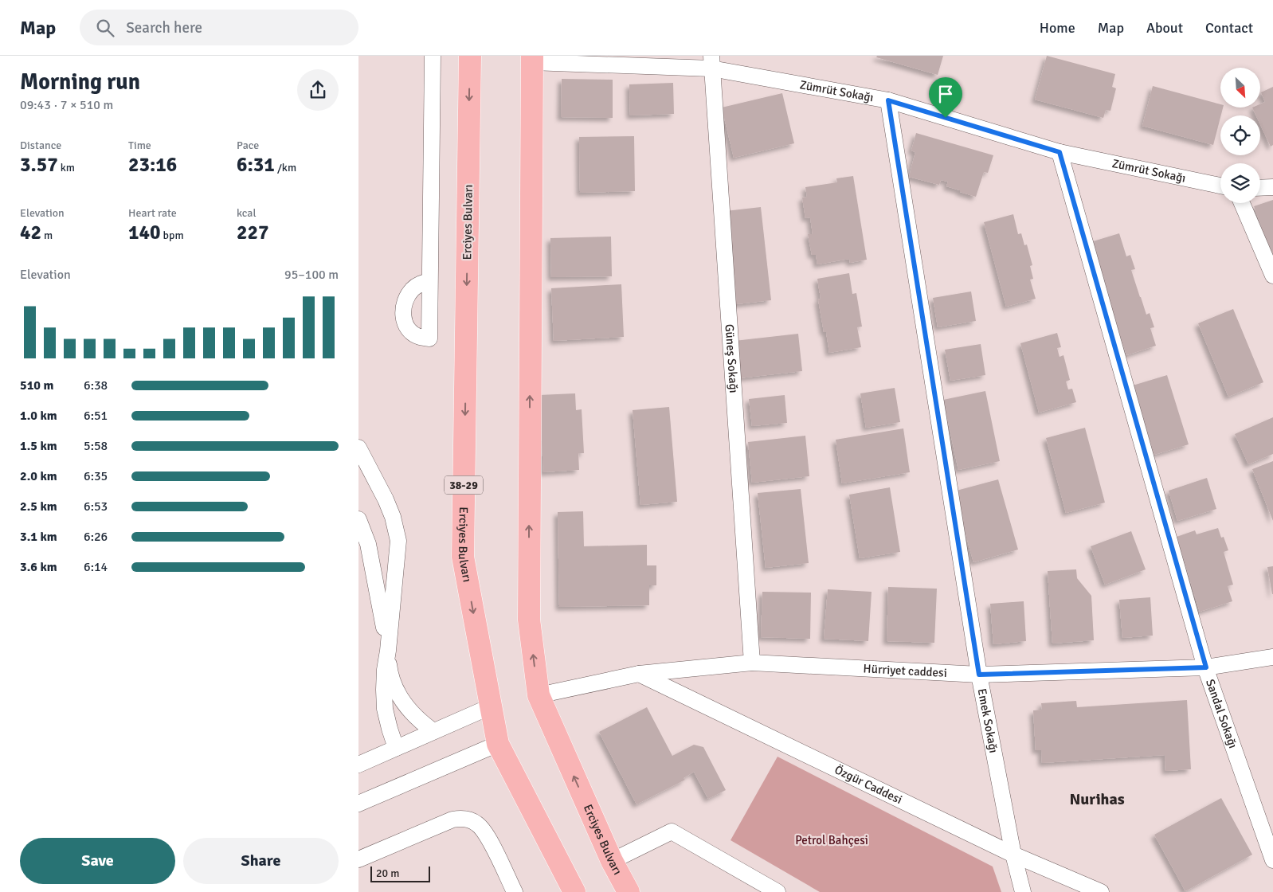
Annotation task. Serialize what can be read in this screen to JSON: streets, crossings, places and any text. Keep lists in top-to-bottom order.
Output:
{
  "streets": {
    "highway": ["Erciyes Bulvarı", "38-29"],
    "street": [
      "Zümrüt Sokağı",
      "Güneş Sokağı",
      "Hürriyet caddesi",
      "Sandal Sokağı",
      "Emek Sokağı",
      "Özgür Caddesi"
    ]
  },
  "crossings": [
    ["Zümrüt Sokağı", "Erciyes Bulvarı"],
    ["Zümrüt Sokağı", "Güneş Sokağı"],
    ["Zümrüt Sokağı", "Sandal Sokağı"],
    ["Zümrüt Sokağı", "Emek Sokağı"],
    ["Erciyes Bulvarı", "Hürriyet caddesi"],
    ["Güneş Sokağı", "Hürriyet caddesi"],
    ["Hürriyet caddesi", "Sandal Sokağı"],
    ["Hürriyet caddesi", "Emek Sokağı"],
    ["Hürriyet caddesi", "Özgür Caddesi"],
    ["Emek Sokağı", "Özgür Caddesi"]
  ],
  "districts": ["Nurihas"],
  "parks": ["Petrol Bahçesi"],
  "scale_bar": "20 m",
  "north": "bottom right",
  "page": {
    "header": "Map",
    "search": "Search here",
    "nav": [
      "Home",
      "Map",
      "About",
      "Contact"
    ],
    "heading": ["Morning run", "09:43 · 7 × 510 m"],
    "stats": [
      ["Distance", "3.57 km"],
      ["Time", "23:16"],
      ["Pace", "6:31 /km"],
      ["Elevation", "42 m"],
      ["Heart rate", "140 bpm"],
      ["kcal", "227"]
    ],
    "chart": ["Elevation", "95–100 m"],
    "list": [
      {
        "name": "510 m",
        "note": "6:38"
      },
      {
        "name": "1.0 km",
        "note": "6:51"
      },
      {
        "name": "1.5 km",
        "note": "5:58"
      },
      {
        "name": "2.0 km",
        "note": "6:35"
      },
      {
        "name": "2.5 km",
        "note": "6:53"
      },
      {
        "name": "3.1 km",
        "note": "6:26"
      },
      {
        "name": "3.6 km",
        "note": "6:14"
      }
    ],
    "buttons": ["Save", "Share"],
    "scale": "20 m"
  }
}
